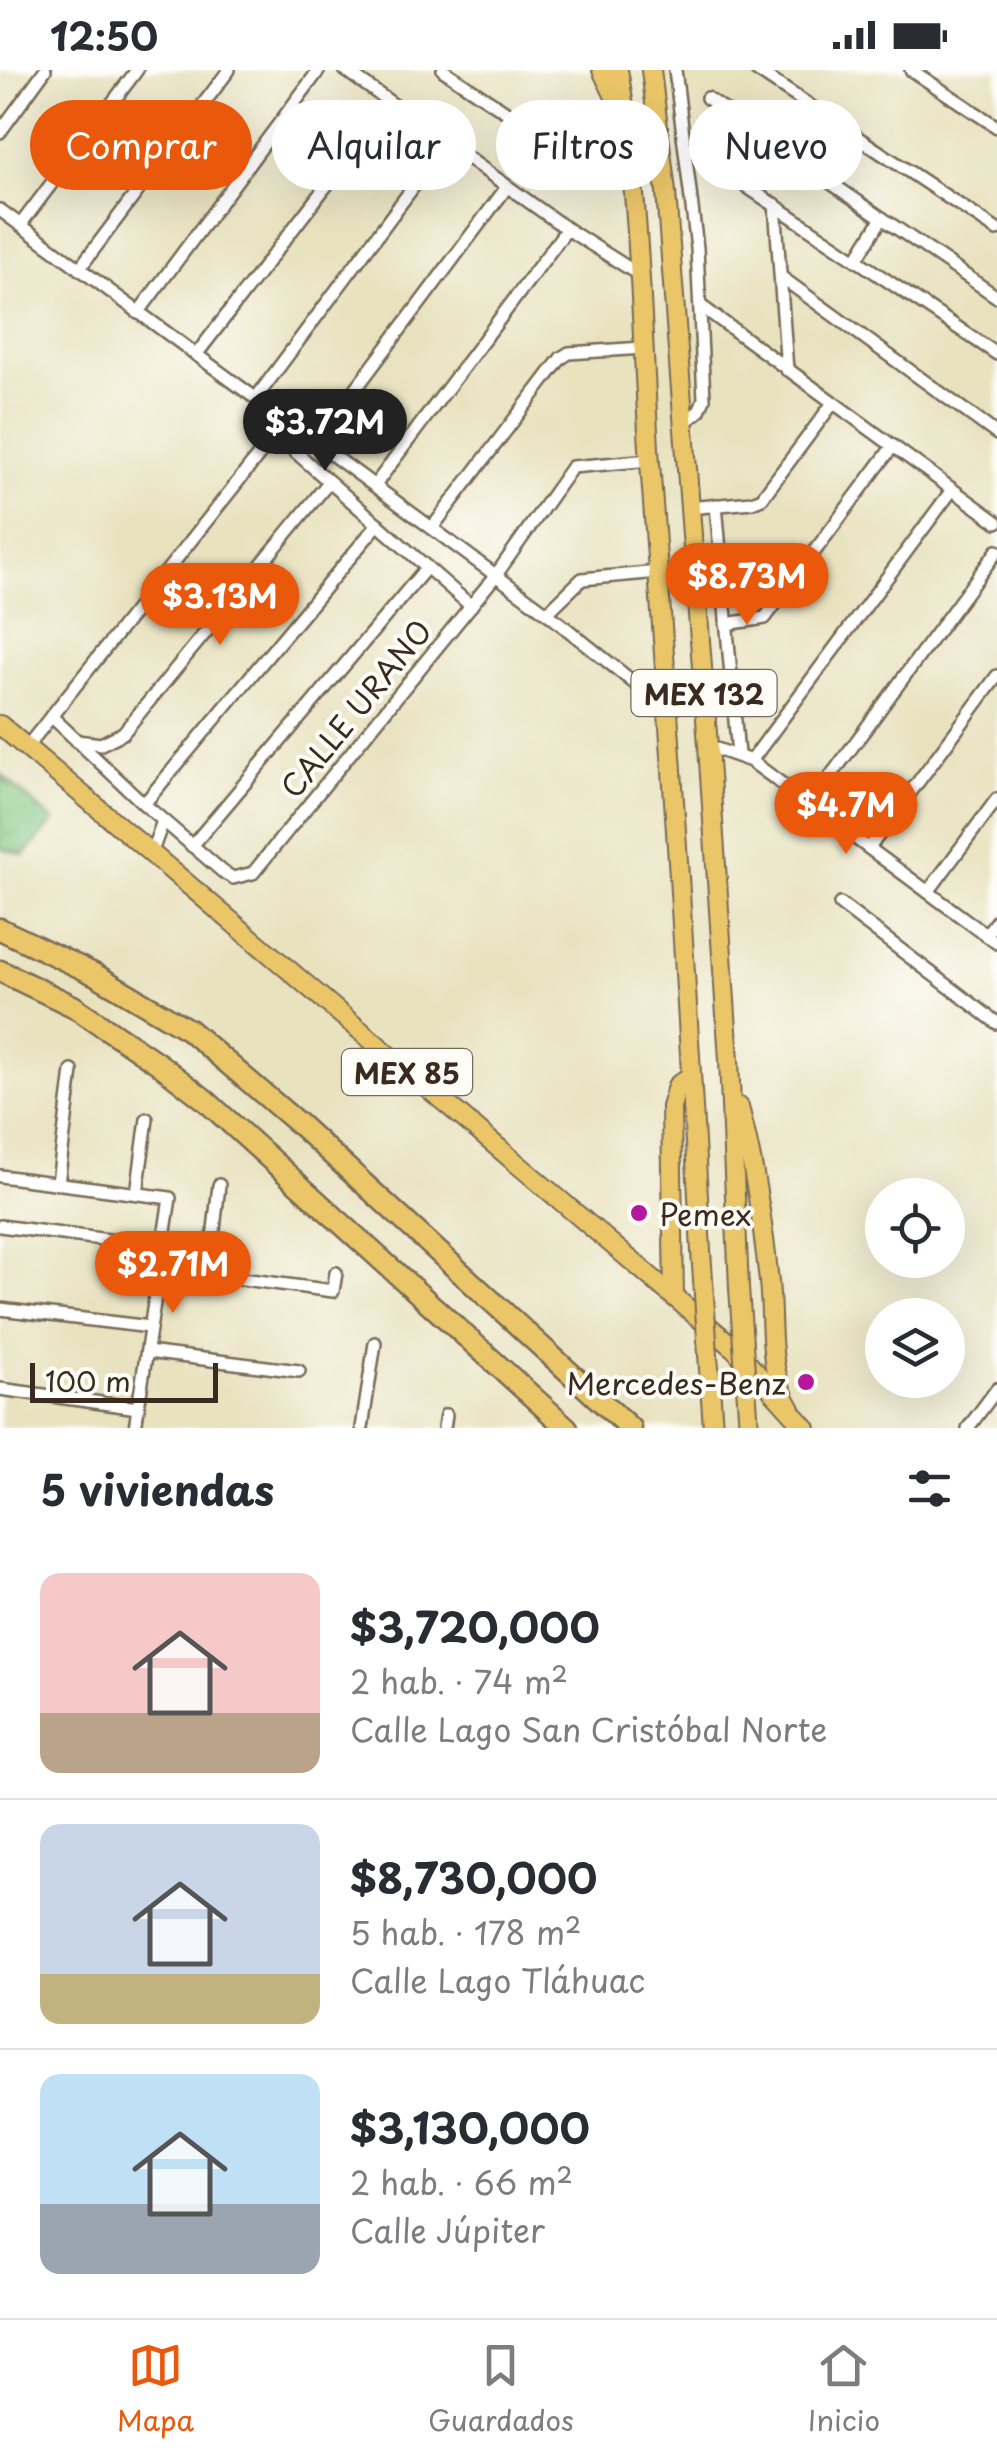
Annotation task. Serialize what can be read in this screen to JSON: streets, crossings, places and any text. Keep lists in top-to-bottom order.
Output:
{
  "streets": {
    "main road": ["MEX 132", "MEX 85"],
    "street": ["CALLE URANO"]
  },
  "crossings": [
    ["MEX 132", "CALLE URANO"]
  ],
  "places": ["Pemex", "Mercedes-Benz"],
  "scale_bar": "100 m",
  "page": {
    "status": "12:50",
    "chip": [
      "Comprar",
      "Alquilar",
      "Filtros",
      "Nuevo"
    ],
    "price": [
      "$3.72M",
      "$8.73M",
      "$3.13M",
      "$4.7M",
      "$2.71M"
    ],
    "scale": "100 m",
    "heading": "5 viviendas",
    "list": [
      {
        "name": "$3,720,000",
        "note": "2 hab. · 74 m² · Calle Lago San Cristóbal Norte"
      },
      {
        "name": "$8,730,000",
        "note": "5 hab. · 178 m² · Calle Lago Tláhuac"
      },
      {
        "name": "$3,130,000",
        "note": "2 hab. · 66 m² · Calle Júpiter"
      }
    ],
    "tabs": ["Mapa", "Guardados", "Inicio"]
  }
}
